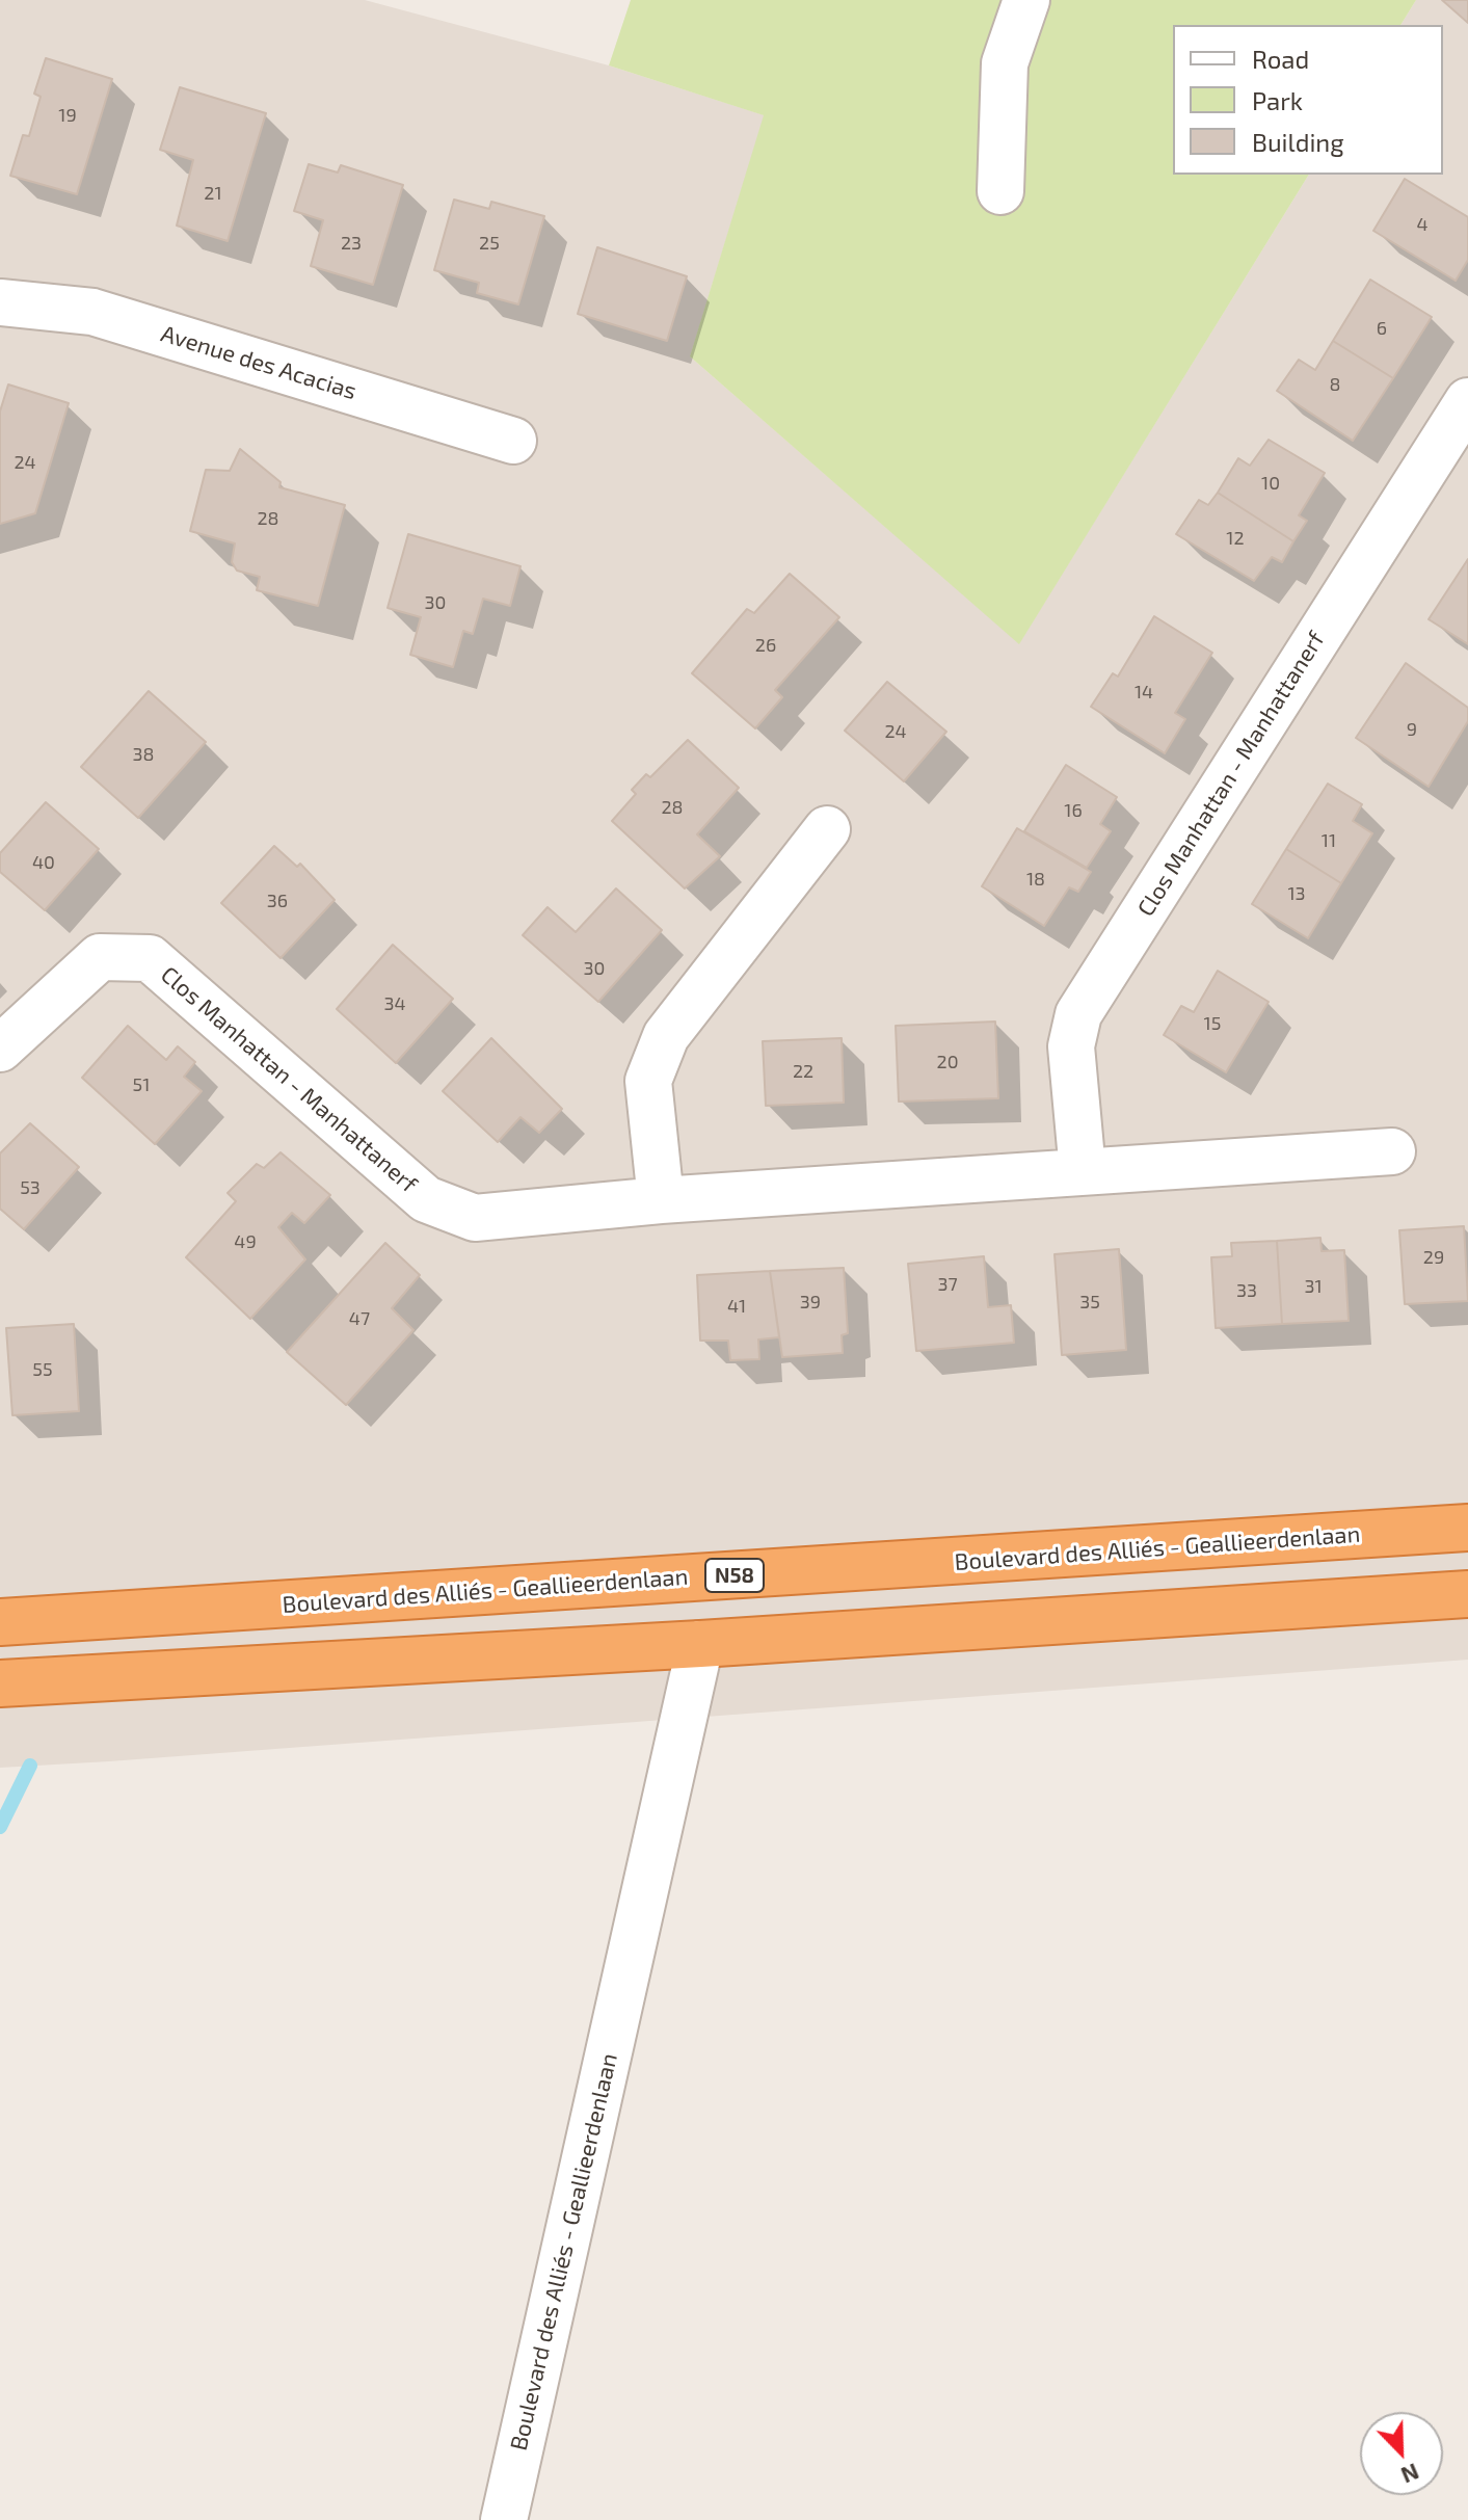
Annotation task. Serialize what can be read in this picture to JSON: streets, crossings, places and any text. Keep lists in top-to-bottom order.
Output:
{
  "streets": {
    "highway": ["Boulevard des Alliés - Geallieerdenlaan", "N58"],
    "street": ["Avenue des Acacias", "Clos Manhattan - Manhattanerf"]
  },
  "house_numbers": [
    "19",
    "21",
    "4",
    "23",
    "25",
    "6",
    "8",
    "24",
    "10",
    "28",
    "12",
    "30",
    "26",
    "14",
    "9",
    "24",
    "38",
    "28",
    "16",
    "11",
    "40",
    "18",
    "13",
    "36",
    "30",
    "34",
    "15",
    "20",
    "22",
    "51",
    "53",
    "49",
    "29",
    "37",
    "31",
    "33",
    "39",
    "35",
    "41",
    "47",
    "55"
  ],
  "legend": ["Road", "Park", "Building"],
  "north": "bottom right"
}
